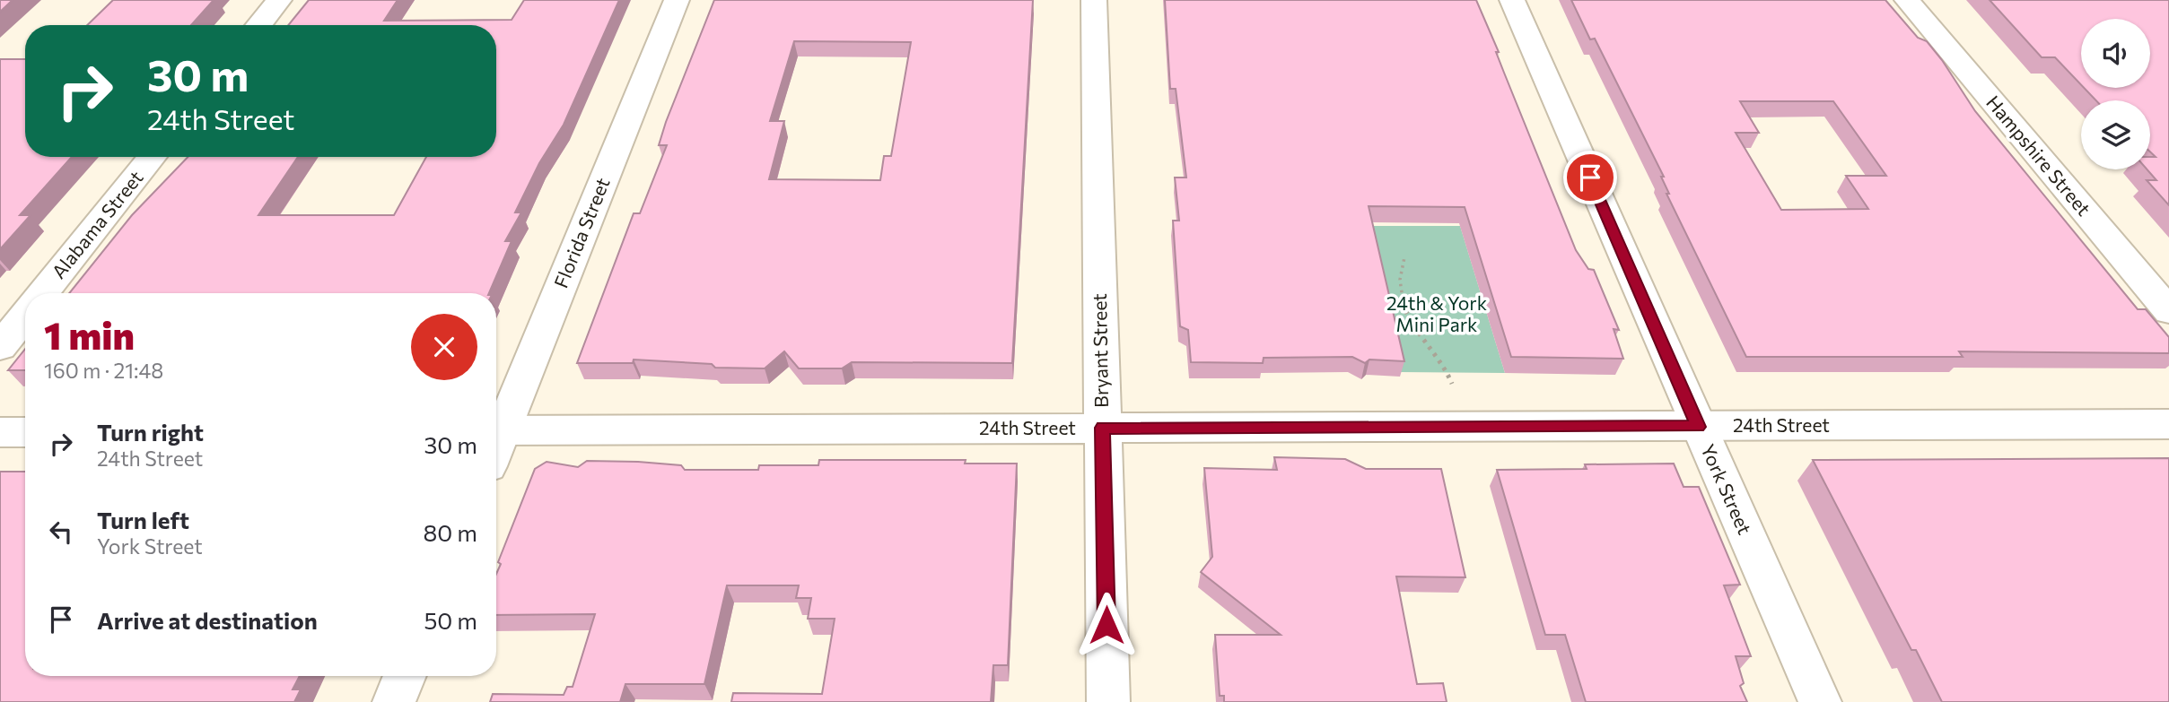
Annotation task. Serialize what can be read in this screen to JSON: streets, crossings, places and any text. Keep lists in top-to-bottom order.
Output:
{
  "streets": {
    "street": [
      "Hampshire Street",
      "Alabama Street",
      "Florida Street",
      "Bryant Street",
      "24th Street",
      "York Street"
    ]
  },
  "crossings": [
    ["Bryant Street", "24th Street"],
    ["24th Street", "York Street"]
  ],
  "parks": ["24th & York Mini Park"],
  "page": {
    "turn": ["30 m", "24th Street"],
    "heading": ["1 min", "160 m · 21:48"],
    "list": [
      {
        "name": "Turn right",
        "note": "24th Street",
        "value": "30 m"
      },
      {
        "name": "Turn left",
        "note": "York Street",
        "value": "80 m"
      },
      {
        "name": "Arrive at destination",
        "value": "50 m"
      }
    ]
  }
}
